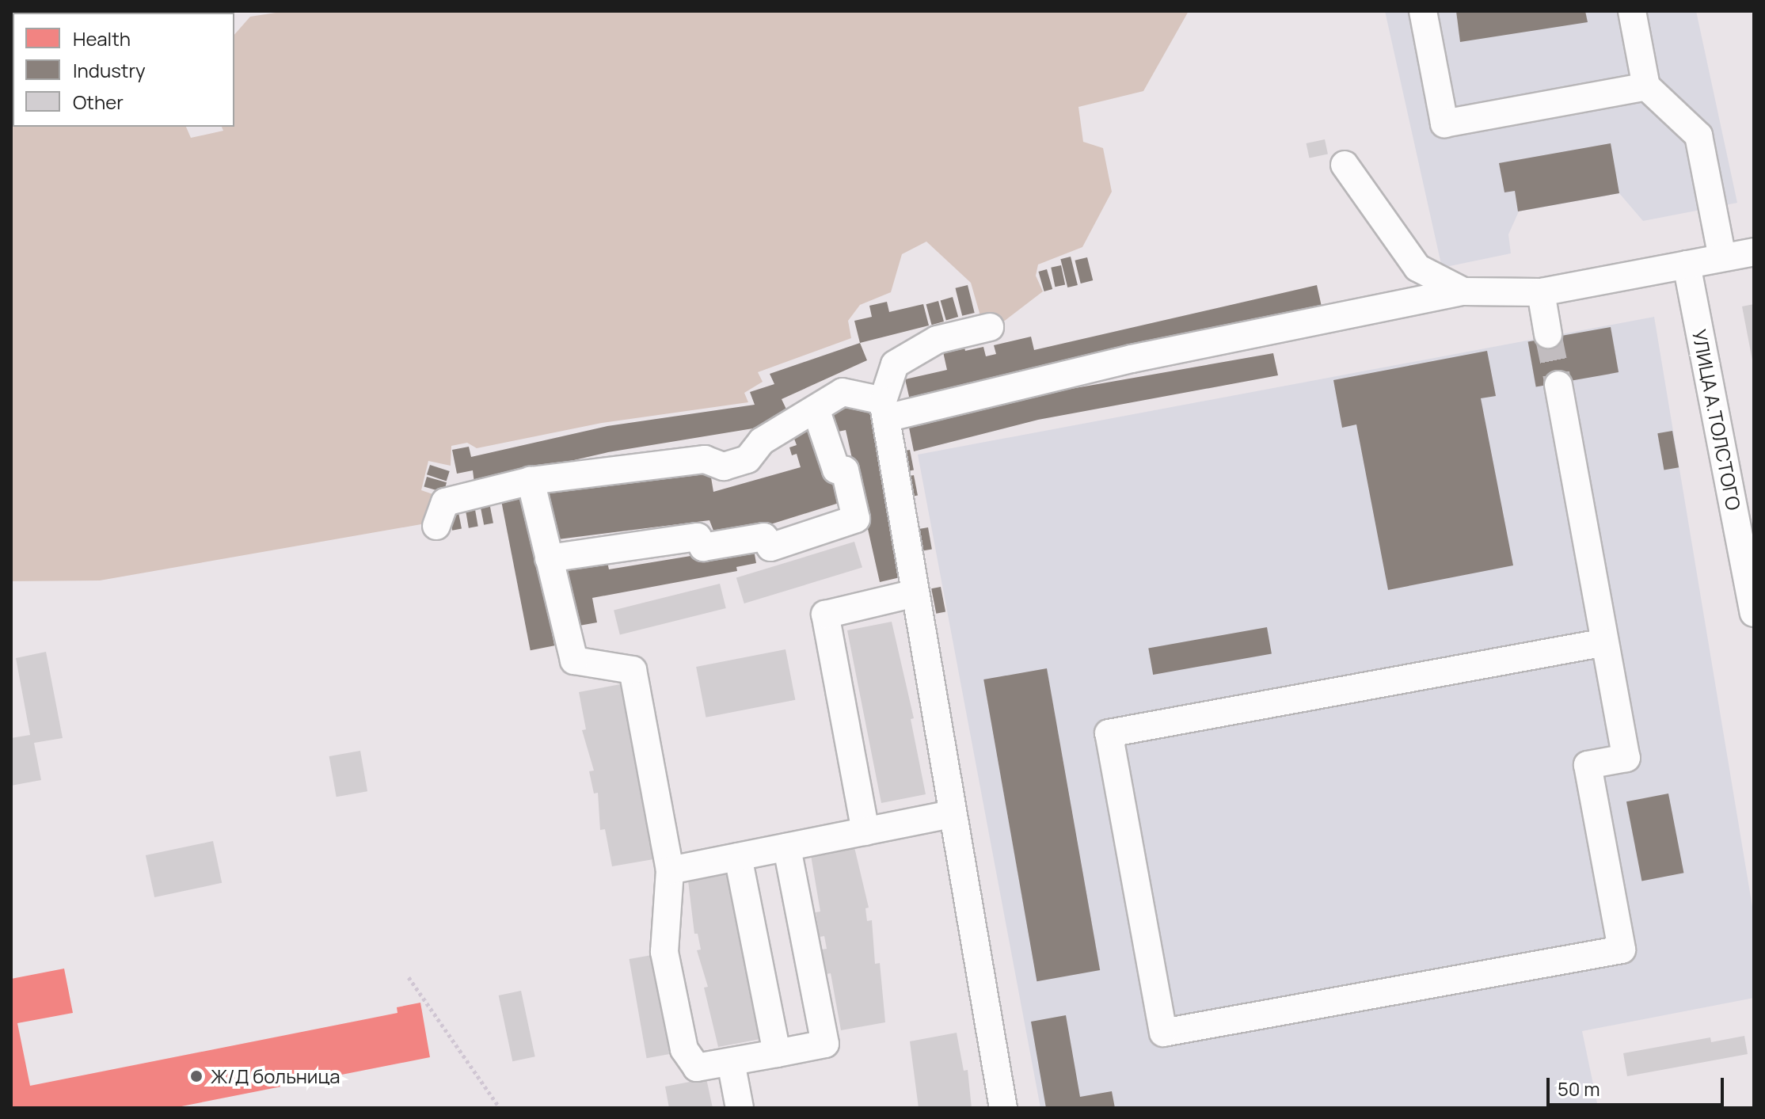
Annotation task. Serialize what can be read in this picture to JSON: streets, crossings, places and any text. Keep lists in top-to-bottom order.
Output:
{
  "streets": {
    "street": ["УЛИЦА А.ТОЛСТОГО"]
  },
  "places": ["Ж/Д больница"],
  "legend": ["Health", "Industry", "Other"],
  "scale_bar": "50 m"
}
